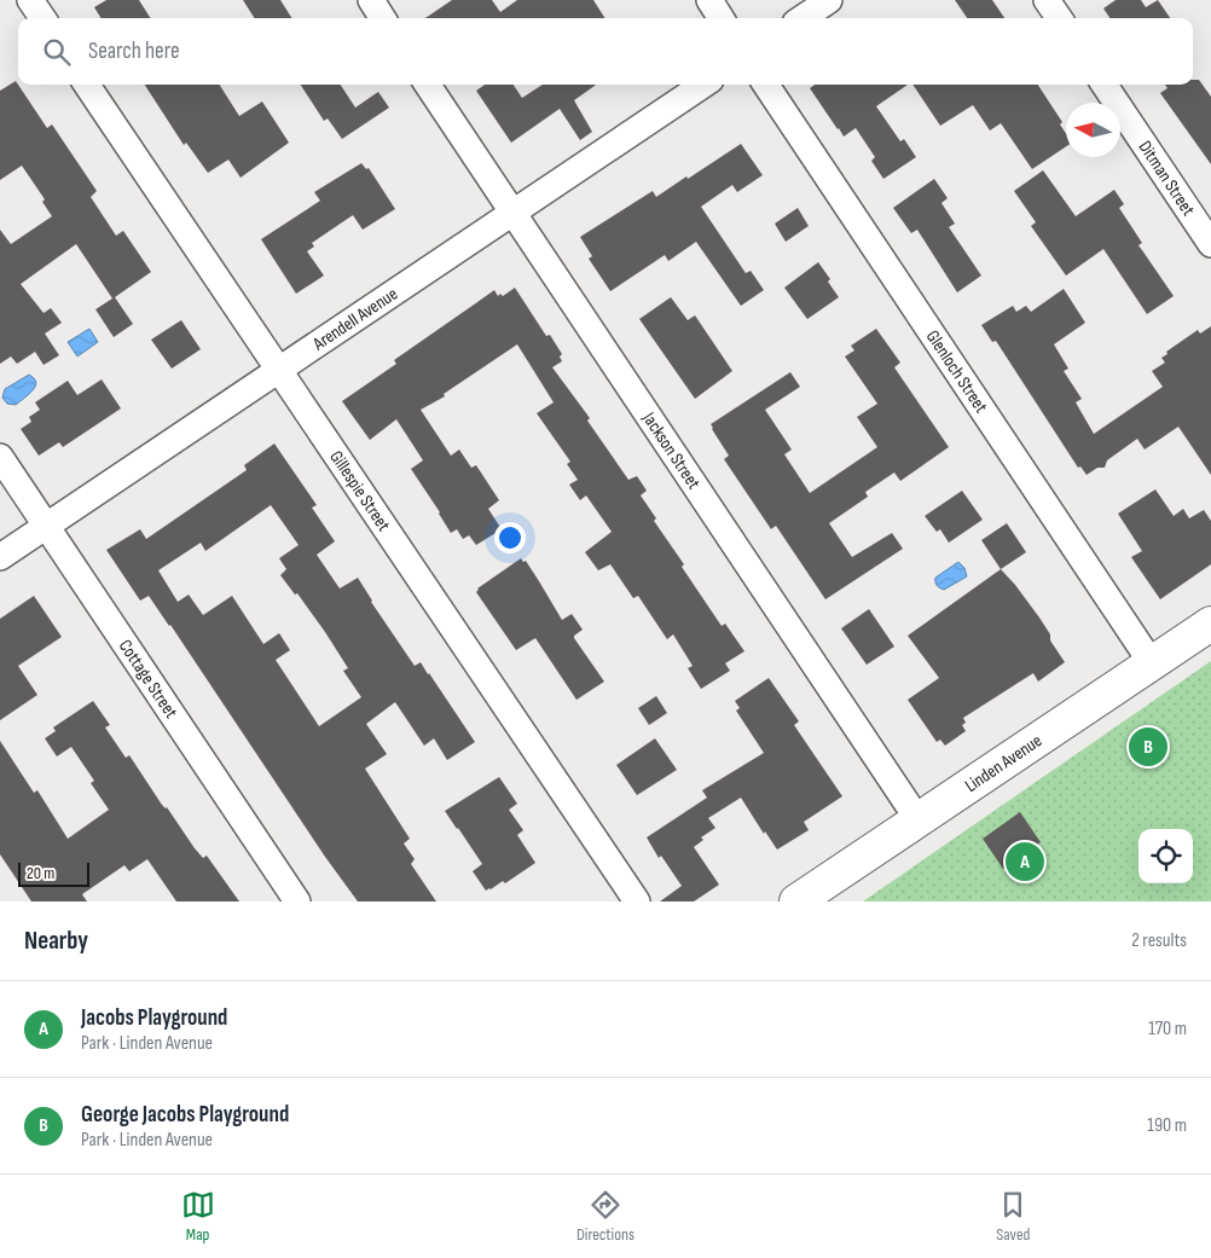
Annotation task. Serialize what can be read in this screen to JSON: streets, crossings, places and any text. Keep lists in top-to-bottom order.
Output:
{
  "streets": {
    "street": [
      "Ditman Street",
      "Arendell Avenue",
      "Glenloch Street",
      "Jackson Street",
      "Gillespie Street",
      "Cottage Street",
      "Linden Avenue"
    ]
  },
  "crossings": [
    ["Arendell Avenue", "Jackson Street"],
    ["Arendell Avenue", "Gillespie Street"],
    ["Arendell Avenue", "Cottage Street"],
    ["Glenloch Street", "Linden Avenue"],
    ["Jackson Street", "Linden Avenue"]
  ],
  "scale_bar": "20 m",
  "north": "left",
  "page": {
    "search": "Search here",
    "pins": ["B", "A"],
    "scale": "20 m",
    "heading": ["Nearby", "2 results"],
    "list": [
      {
        "mark": "A",
        "name": "Jacobs Playground",
        "note": "Park · Linden Avenue",
        "value": "170 m"
      },
      {
        "mark": "B",
        "name": "George Jacobs Playground",
        "note": "Park · Linden Avenue",
        "value": "190 m"
      }
    ],
    "nav": ["Map", "Directions", "Saved"]
  }
}
